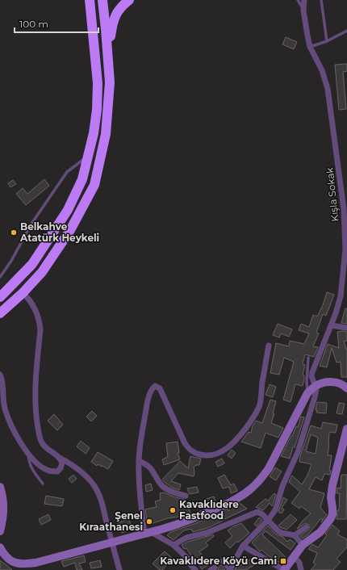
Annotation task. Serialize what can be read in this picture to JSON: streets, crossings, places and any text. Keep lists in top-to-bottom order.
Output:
{
  "streets": {
    "street": ["Kışla Sokak"]
  },
  "places": {
    "other": ["Belkahve Atatürk Heykeli", "Kavaklıdere Fastfood", "Şenel Kıraathanesi"],
    "transit": ["Kavaklıdere Köyü Cami"]
  },
  "scale_bar": "100 m"
}
